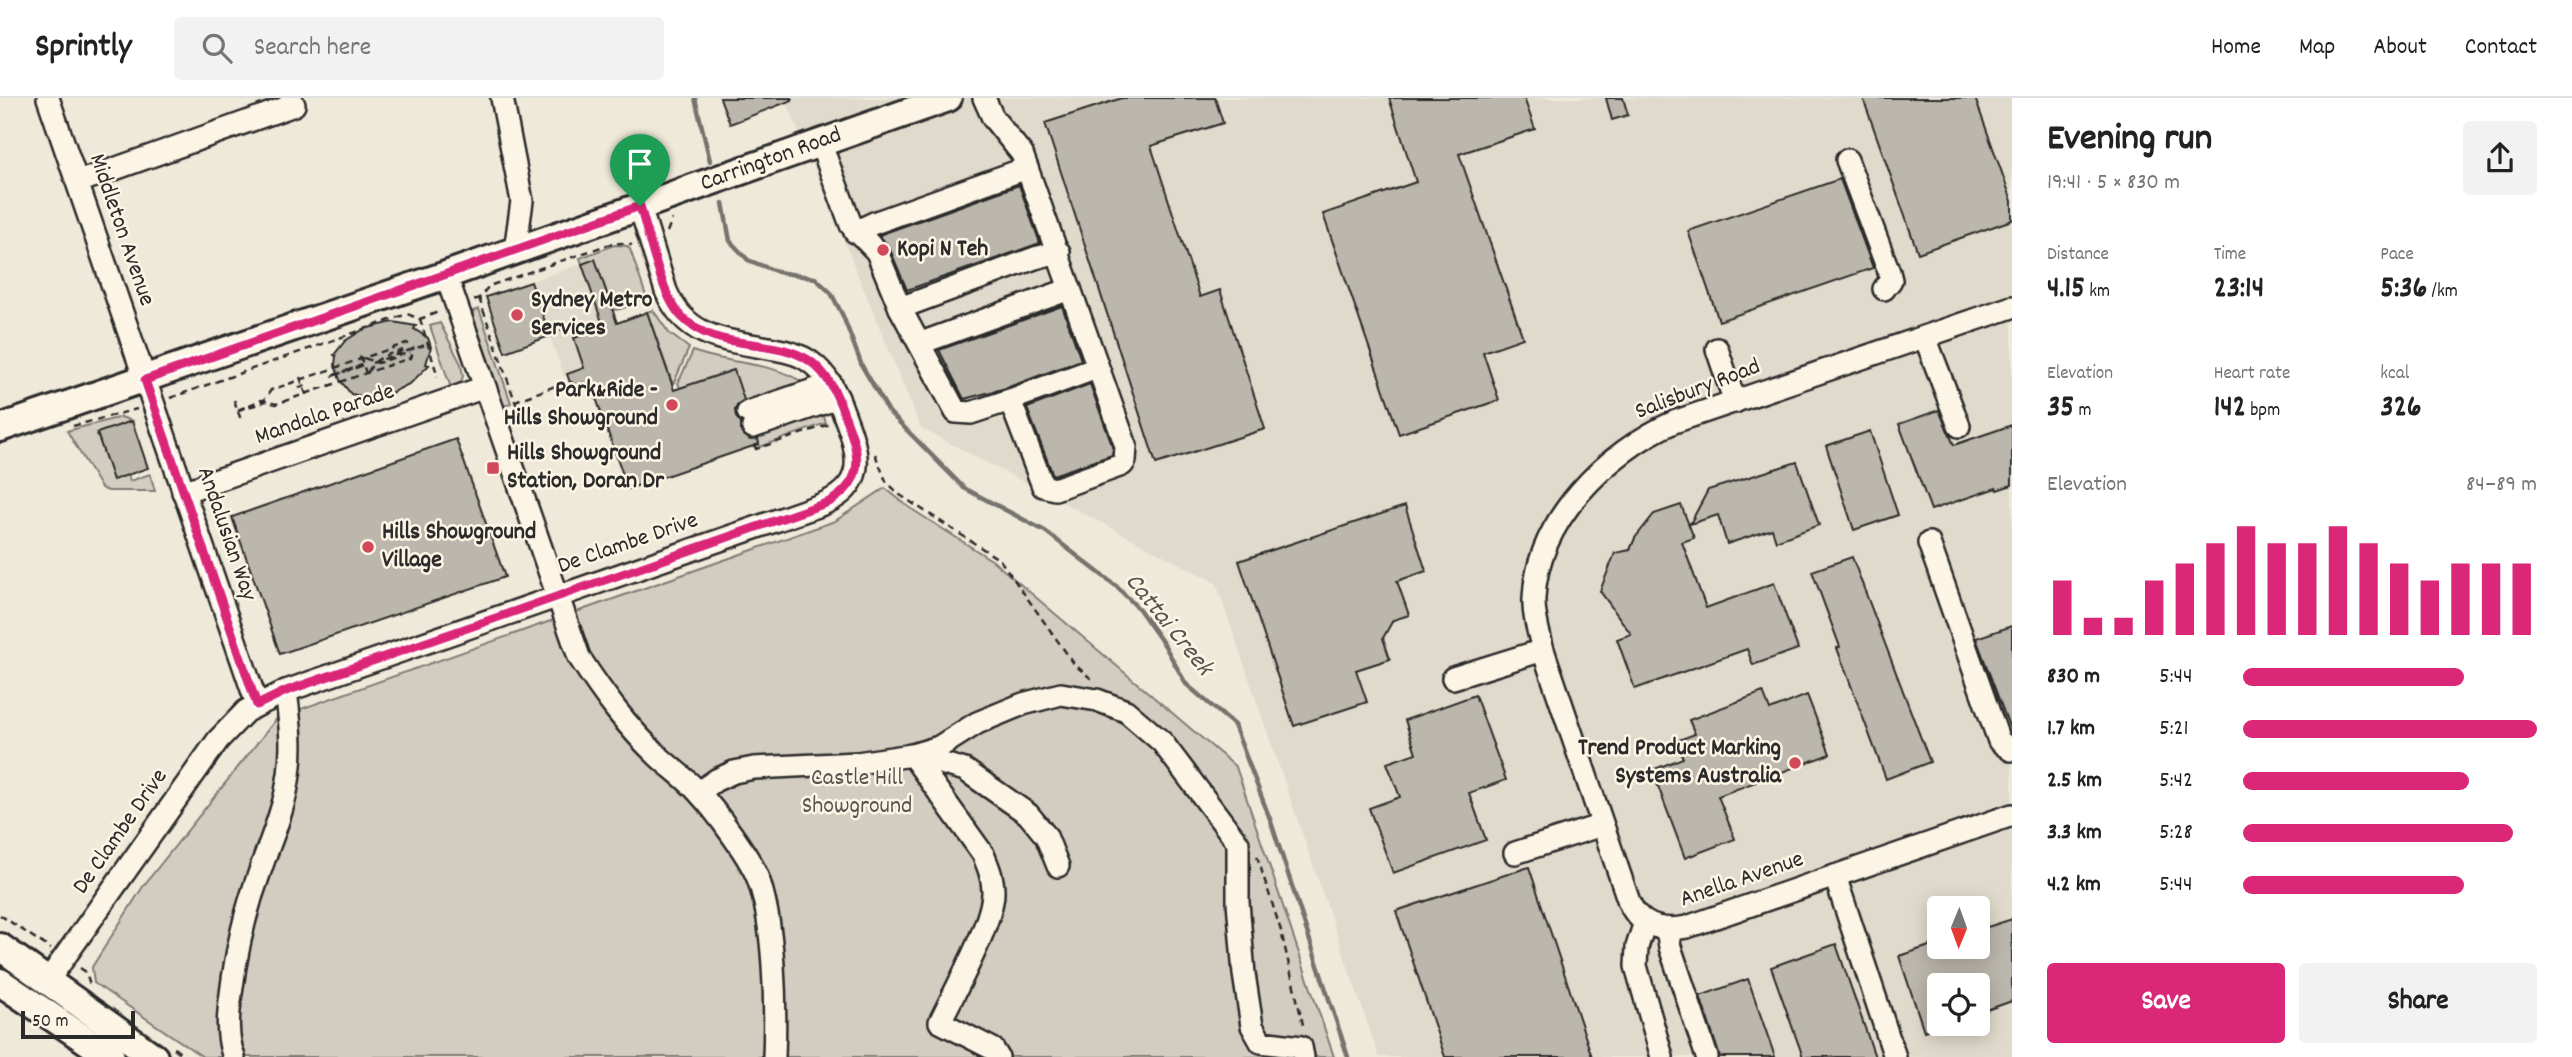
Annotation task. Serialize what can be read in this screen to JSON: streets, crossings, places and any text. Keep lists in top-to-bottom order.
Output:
{
  "streets": {
    "main road": ["Carrington Road"],
    "street": [
      "Middleton Avenue",
      "Salisbury Road",
      "Mandala Parade",
      "Andalusian Way",
      "De Clambe Drive",
      "Anella Avenue"
    ]
  },
  "crossings": [
    ["Carrington Road", "Middleton Avenue"],
    ["Carrington Road", "Andalusian Way"],
    ["Carrington Road", "De Clambe Drive"],
    ["Middleton Avenue", "Andalusian Way"],
    ["Mandala Parade", "Andalusian Way"],
    ["Andalusian Way", "De Clambe Drive"]
  ],
  "water": ["Cattai Creek"],
  "parks": ["Castle Hill Showground"],
  "places": {
    "other": [
      "Kopi N Teh",
      "Sydney Metro Services",
      "Park&Ride - Hills Showground",
      "Hills Showground Village",
      "Trend Product Marking Systems Australia"
    ],
    "transit": ["Hills Showground Station, Doran Dr"]
  },
  "scale_bar": "50 m",
  "north": "bottom",
  "page": {
    "header": "Sprintly",
    "search": "Search here",
    "nav": [
      "Home",
      "Map",
      "About",
      "Contact"
    ],
    "heading": ["Evening run", "19:41 · 5 × 830 m"],
    "stats": [
      ["Distance", "4.15 km"],
      ["Time", "23:14"],
      ["Pace", "5:36 /km"],
      ["Elevation", "35 m"],
      ["Heart rate", "142 bpm"],
      ["kcal", "326"]
    ],
    "chart": ["Elevation", "84–89 m"],
    "list": [
      {
        "name": "830 m",
        "note": "5:44"
      },
      {
        "name": "1.7 km",
        "note": "5:21"
      },
      {
        "name": "2.5 km",
        "note": "5:42"
      },
      {
        "name": "3.3 km",
        "note": "5:28"
      },
      {
        "name": "4.2 km",
        "note": "5:44"
      }
    ],
    "buttons": ["Save", "Share"],
    "scale": "50 m"
  }
}
